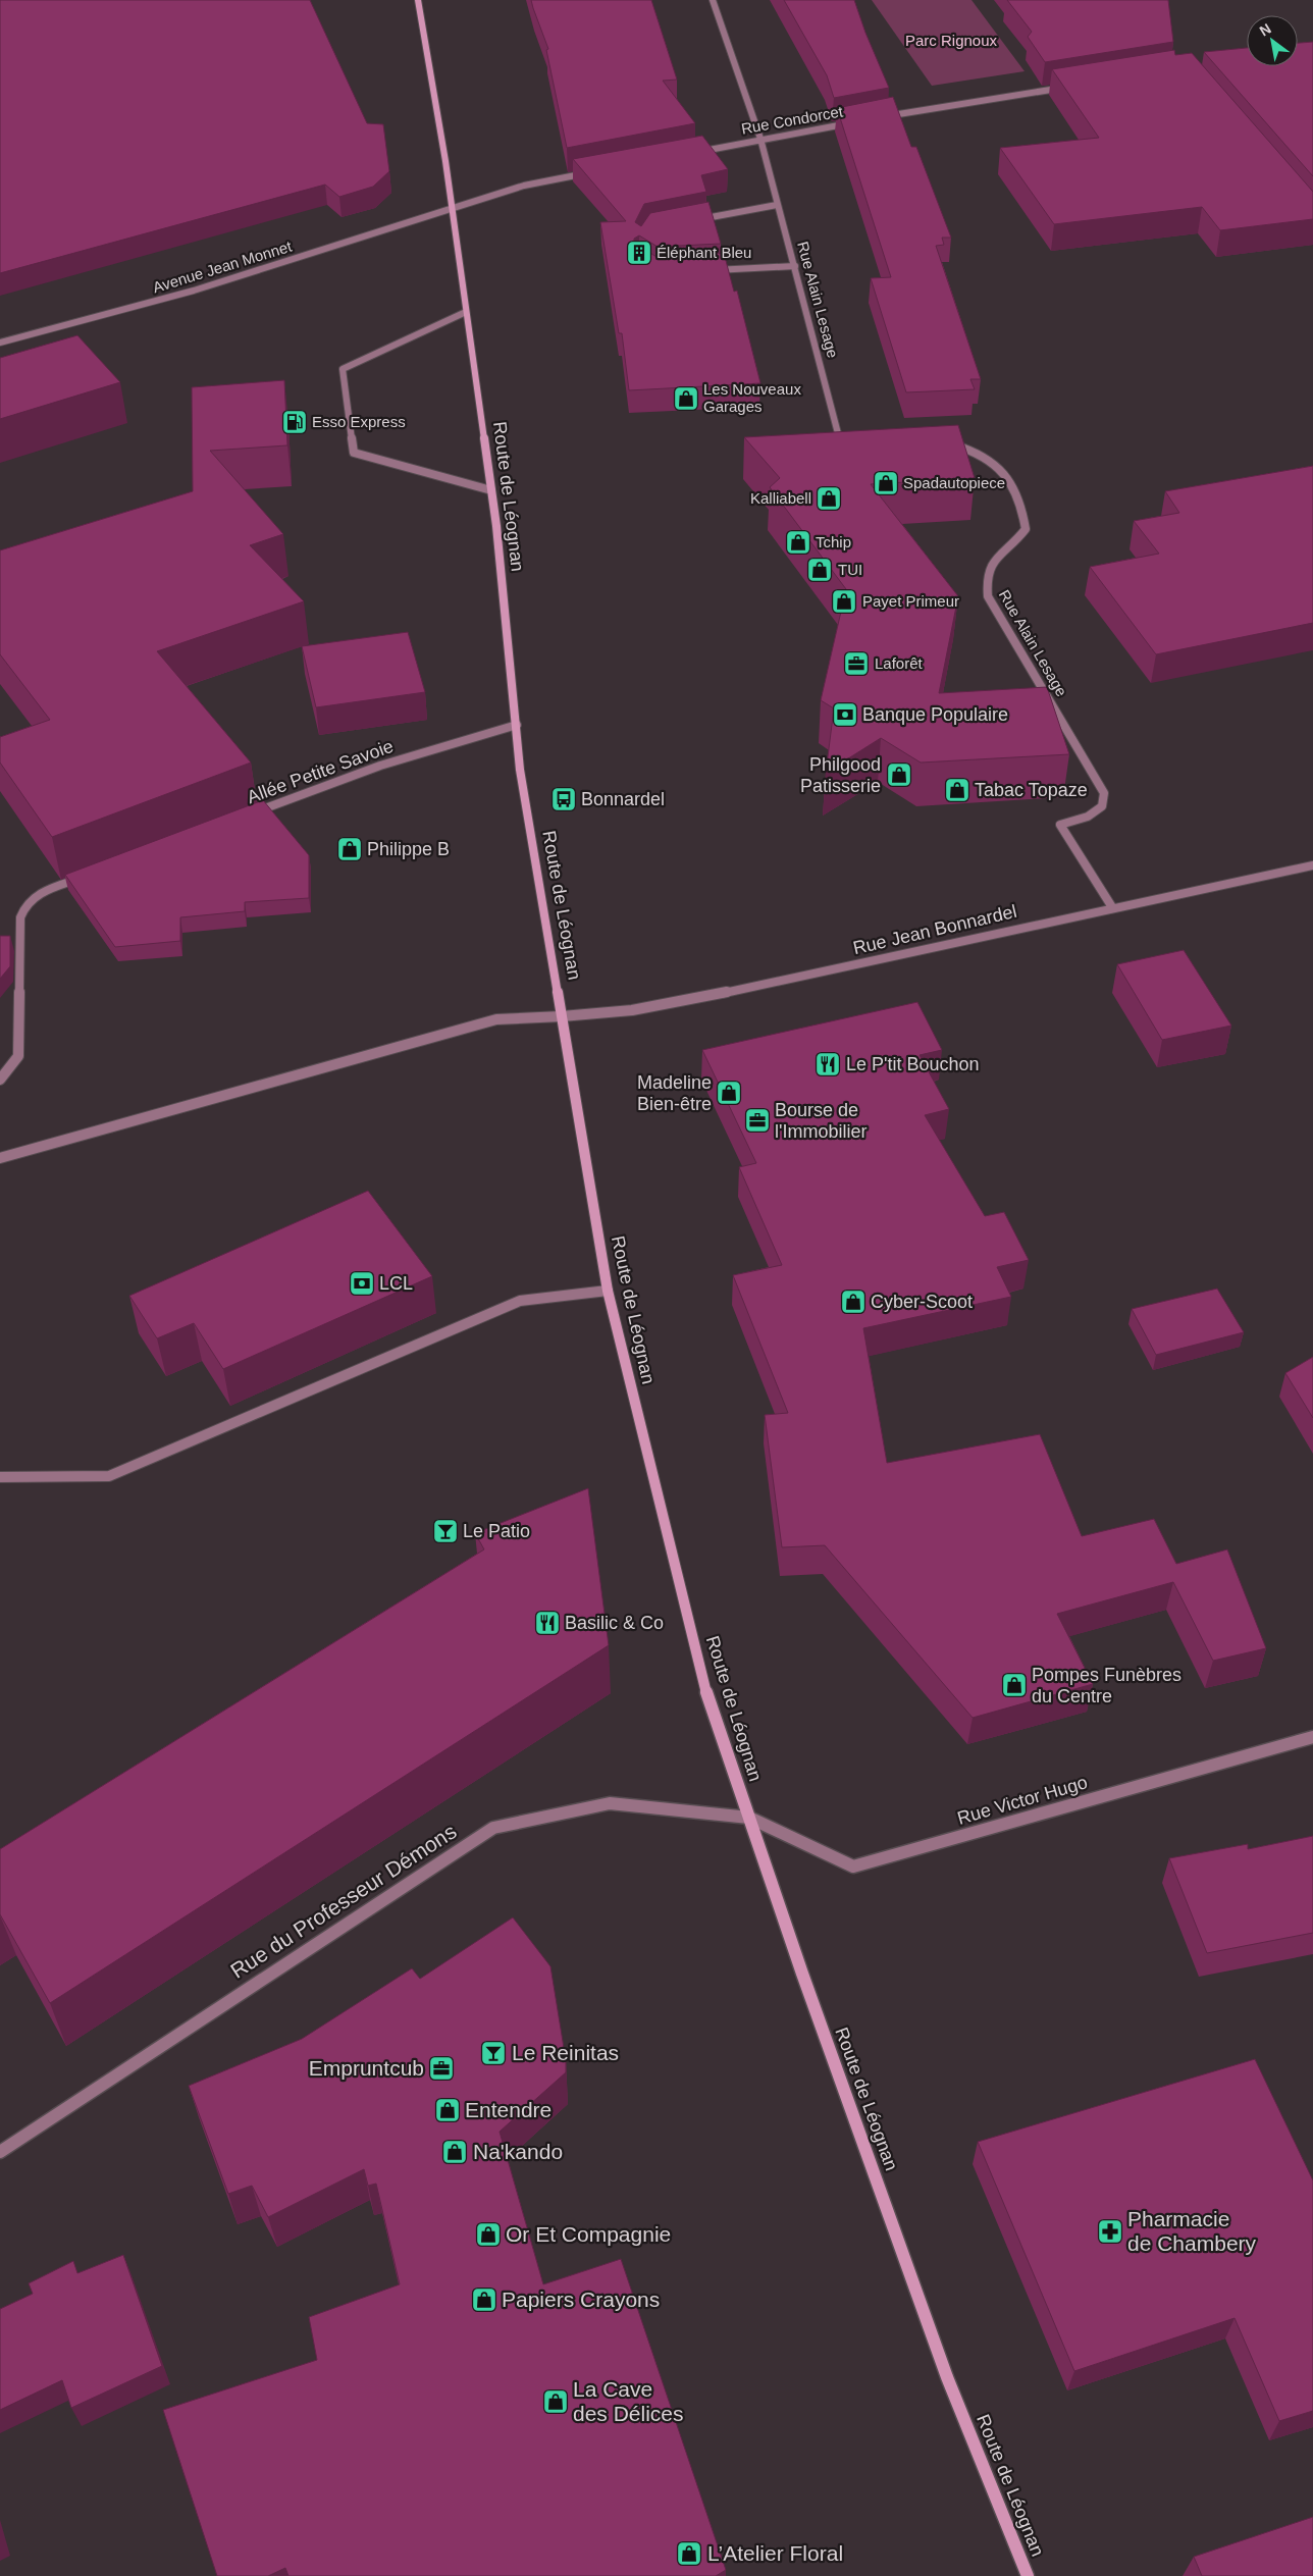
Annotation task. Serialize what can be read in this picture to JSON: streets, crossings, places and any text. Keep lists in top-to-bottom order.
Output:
{
  "streets": {
    "main road": ["Route de Léognan"],
    "street": [
      "Rue Condorcet",
      "Avenue Jean Monnet",
      "Rue Alain Lesage",
      "Allée Petite Savoie",
      "Rue Jean Bonnardel",
      "Rue Victor Hugo",
      "Rue du Professeur Démons"
    ]
  },
  "crossings": [
    ["Rue Condorcet", "Rue Alain Lesage"],
    ["Avenue Jean Monnet", "Route de Léognan"],
    ["Rue Alain Lesage", "Rue Jean Bonnardel"],
    ["Route de Léognan", "Allée Petite Savoie"],
    ["Route de Léognan", "Rue Jean Bonnardel"],
    ["Route de Léognan", "Rue Victor Hugo"],
    ["Route de Léognan", "Rue du Professeur Démons"],
    ["Rue Victor Hugo", "Rue du Professeur Démons"]
  ],
  "parks": ["Parc Rignoux"],
  "places": {
    "building": ["Éléphant Bleu"],
    "shop": [
      "Les Nouveaux Garages",
      "Spadautopiece",
      "Kalliabell",
      "Tchip",
      "TUI",
      "Payet Primeur",
      "Philgood Patisserie",
      "Tabac Topaze",
      "Philippe B",
      "Madeline Bien-être",
      "Cyber-Scoot",
      "Pompes Funèbres du Centre",
      "Entendre",
      "Na'kando",
      "Or Et Compagnie",
      "Papiers Crayons",
      "La Cave des Délices",
      "L’Atelier Floral"
    ],
    "fuel station": ["Esso Express"],
    "office": ["Laforêt", "Bourse de l'Immobilier", "Empruntcub"],
    "bank": ["Banque Populaire", "LCL"],
    "bus stop": ["Bonnardel"],
    "restaurant": ["Le P'tit Bouchon", "Basilic & Co"],
    "bar": ["Le Patio", "Le Reinitas"],
    "pharmacy": ["Pharmacie de Chambery"]
  },
  "north": "top left"
}
